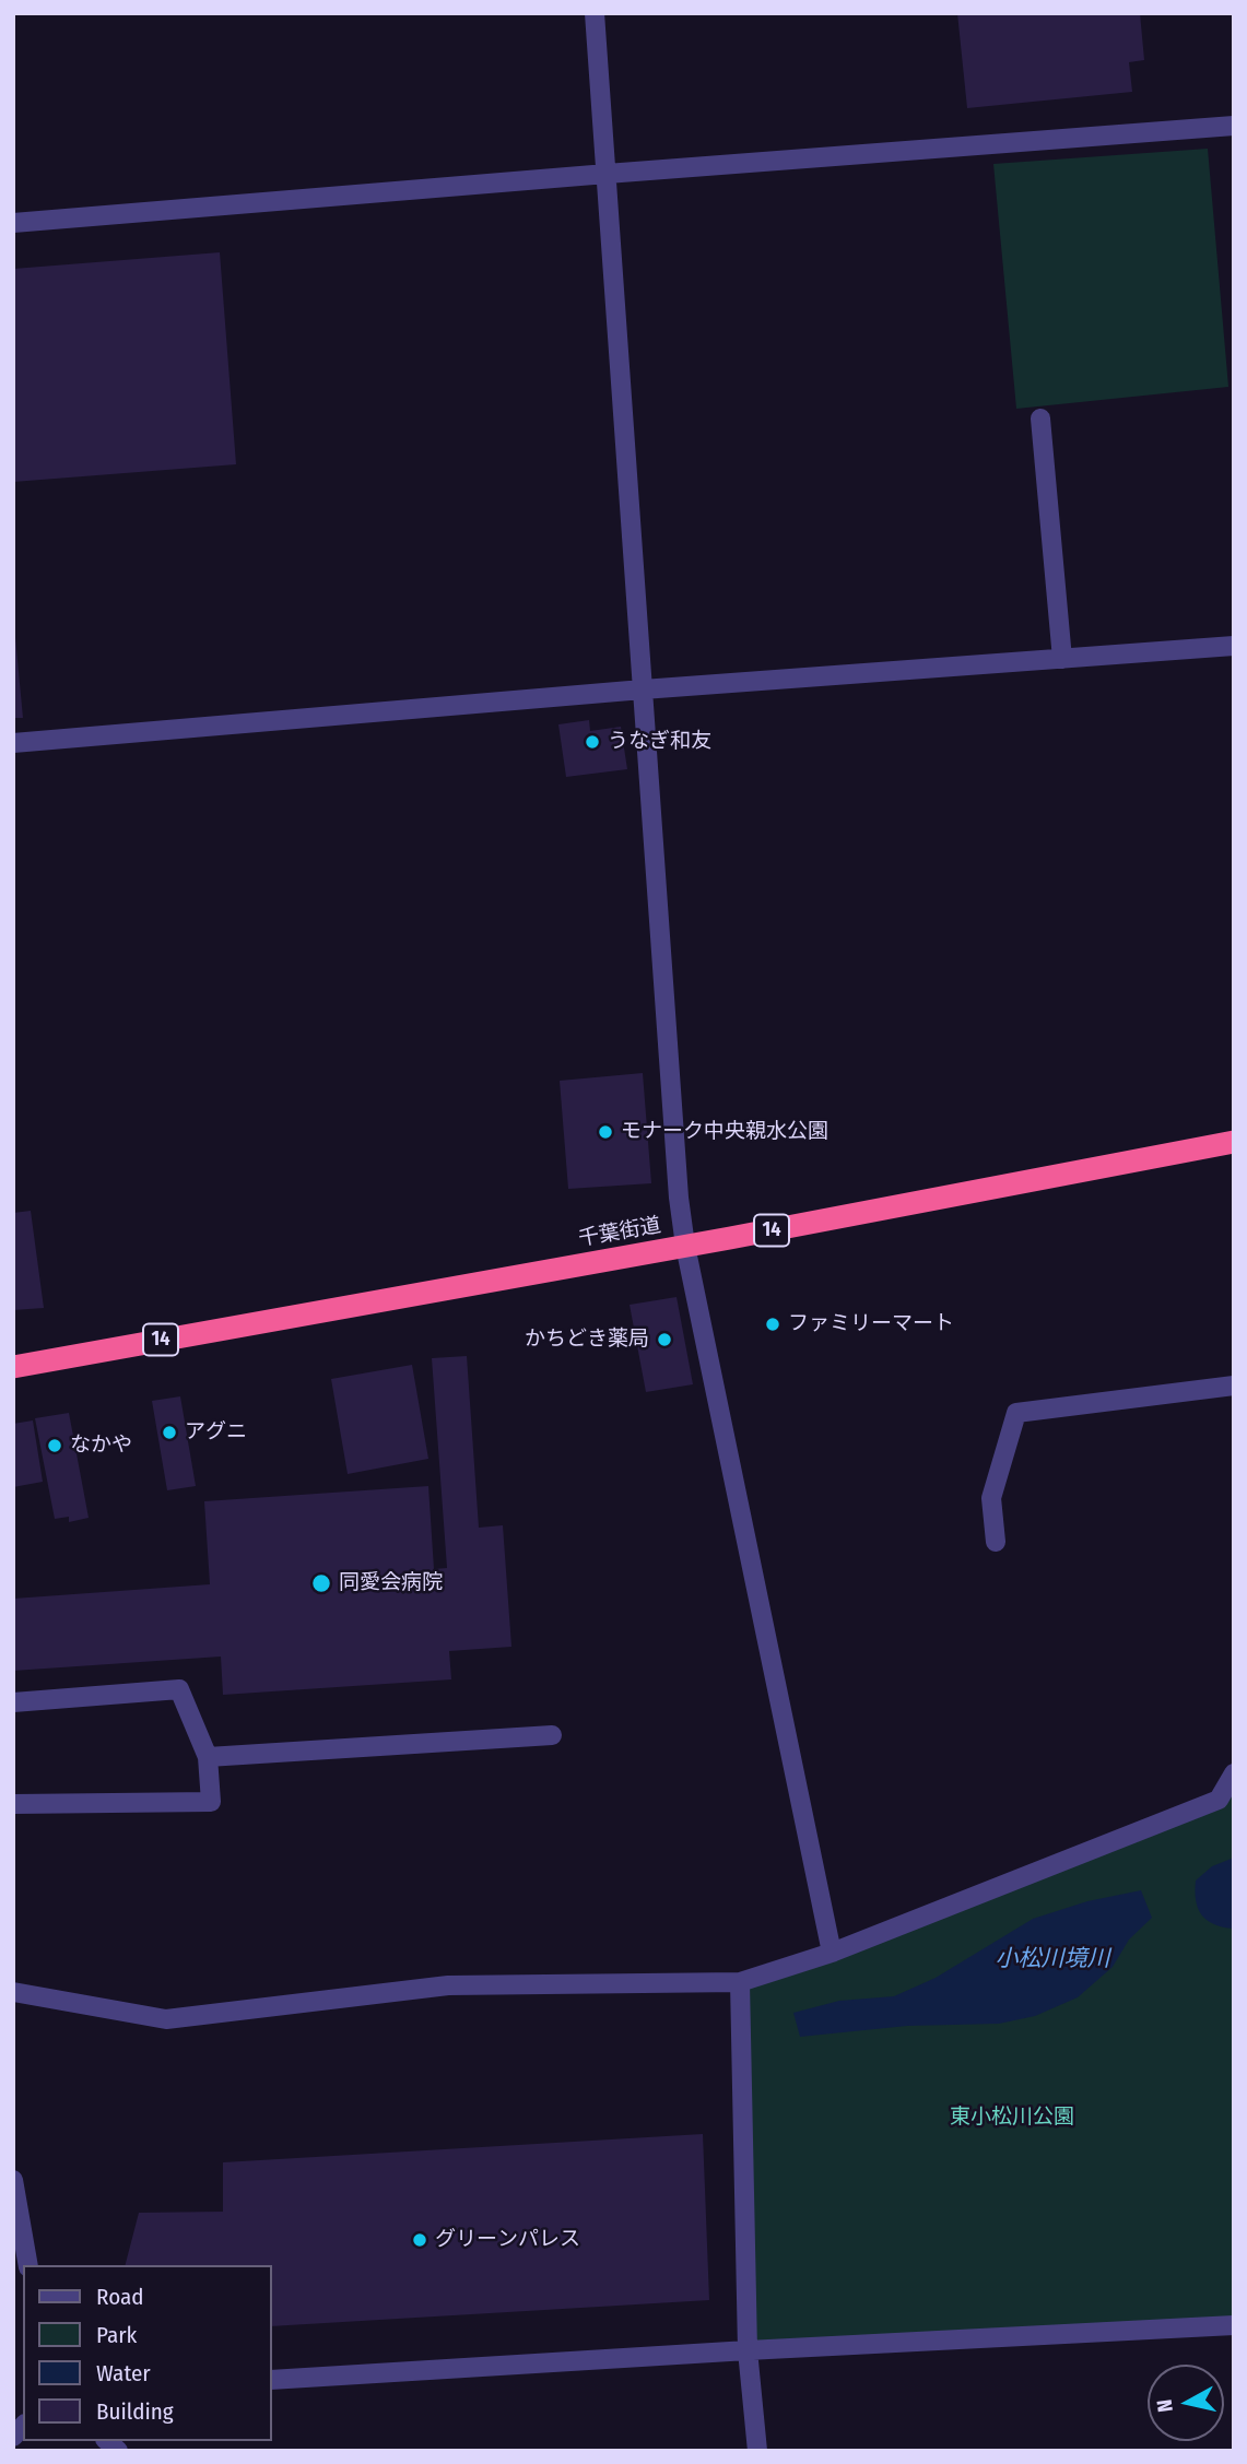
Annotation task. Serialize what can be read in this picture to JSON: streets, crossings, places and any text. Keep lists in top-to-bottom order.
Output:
{
  "streets": {
    "highway": ["14", "千葉街道"]
  },
  "water": ["小松川境川"],
  "parks": ["東小松川公園"],
  "places": [
    "うなぎ和友",
    "モナーク中央親水公園",
    "ファミリーマート",
    "かちどき薬局",
    "アグニ",
    "なかや",
    "同愛会病院",
    "グリーンパレス"
  ],
  "legend": [
    "Road",
    "Park",
    "Water",
    "Building"
  ],
  "north": "left"
}
